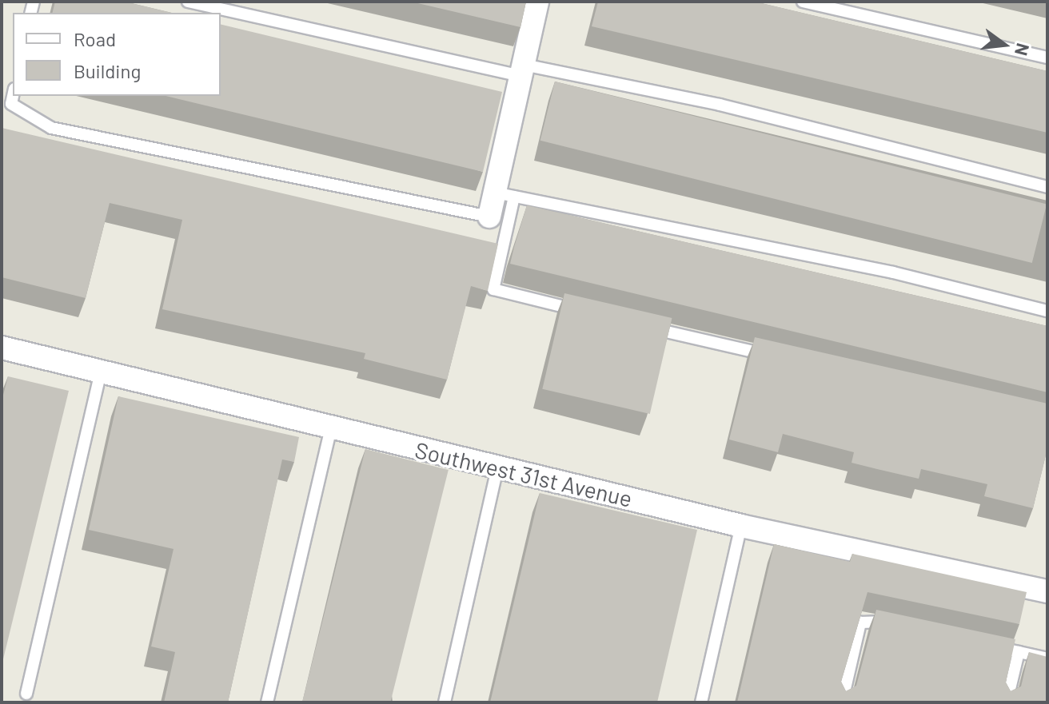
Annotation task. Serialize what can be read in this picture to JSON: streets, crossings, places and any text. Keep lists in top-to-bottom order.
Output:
{
  "streets": {
    "street": ["Southwest 31st Avenue"]
  },
  "legend": ["Road", "Building"],
  "north": "right"
}
